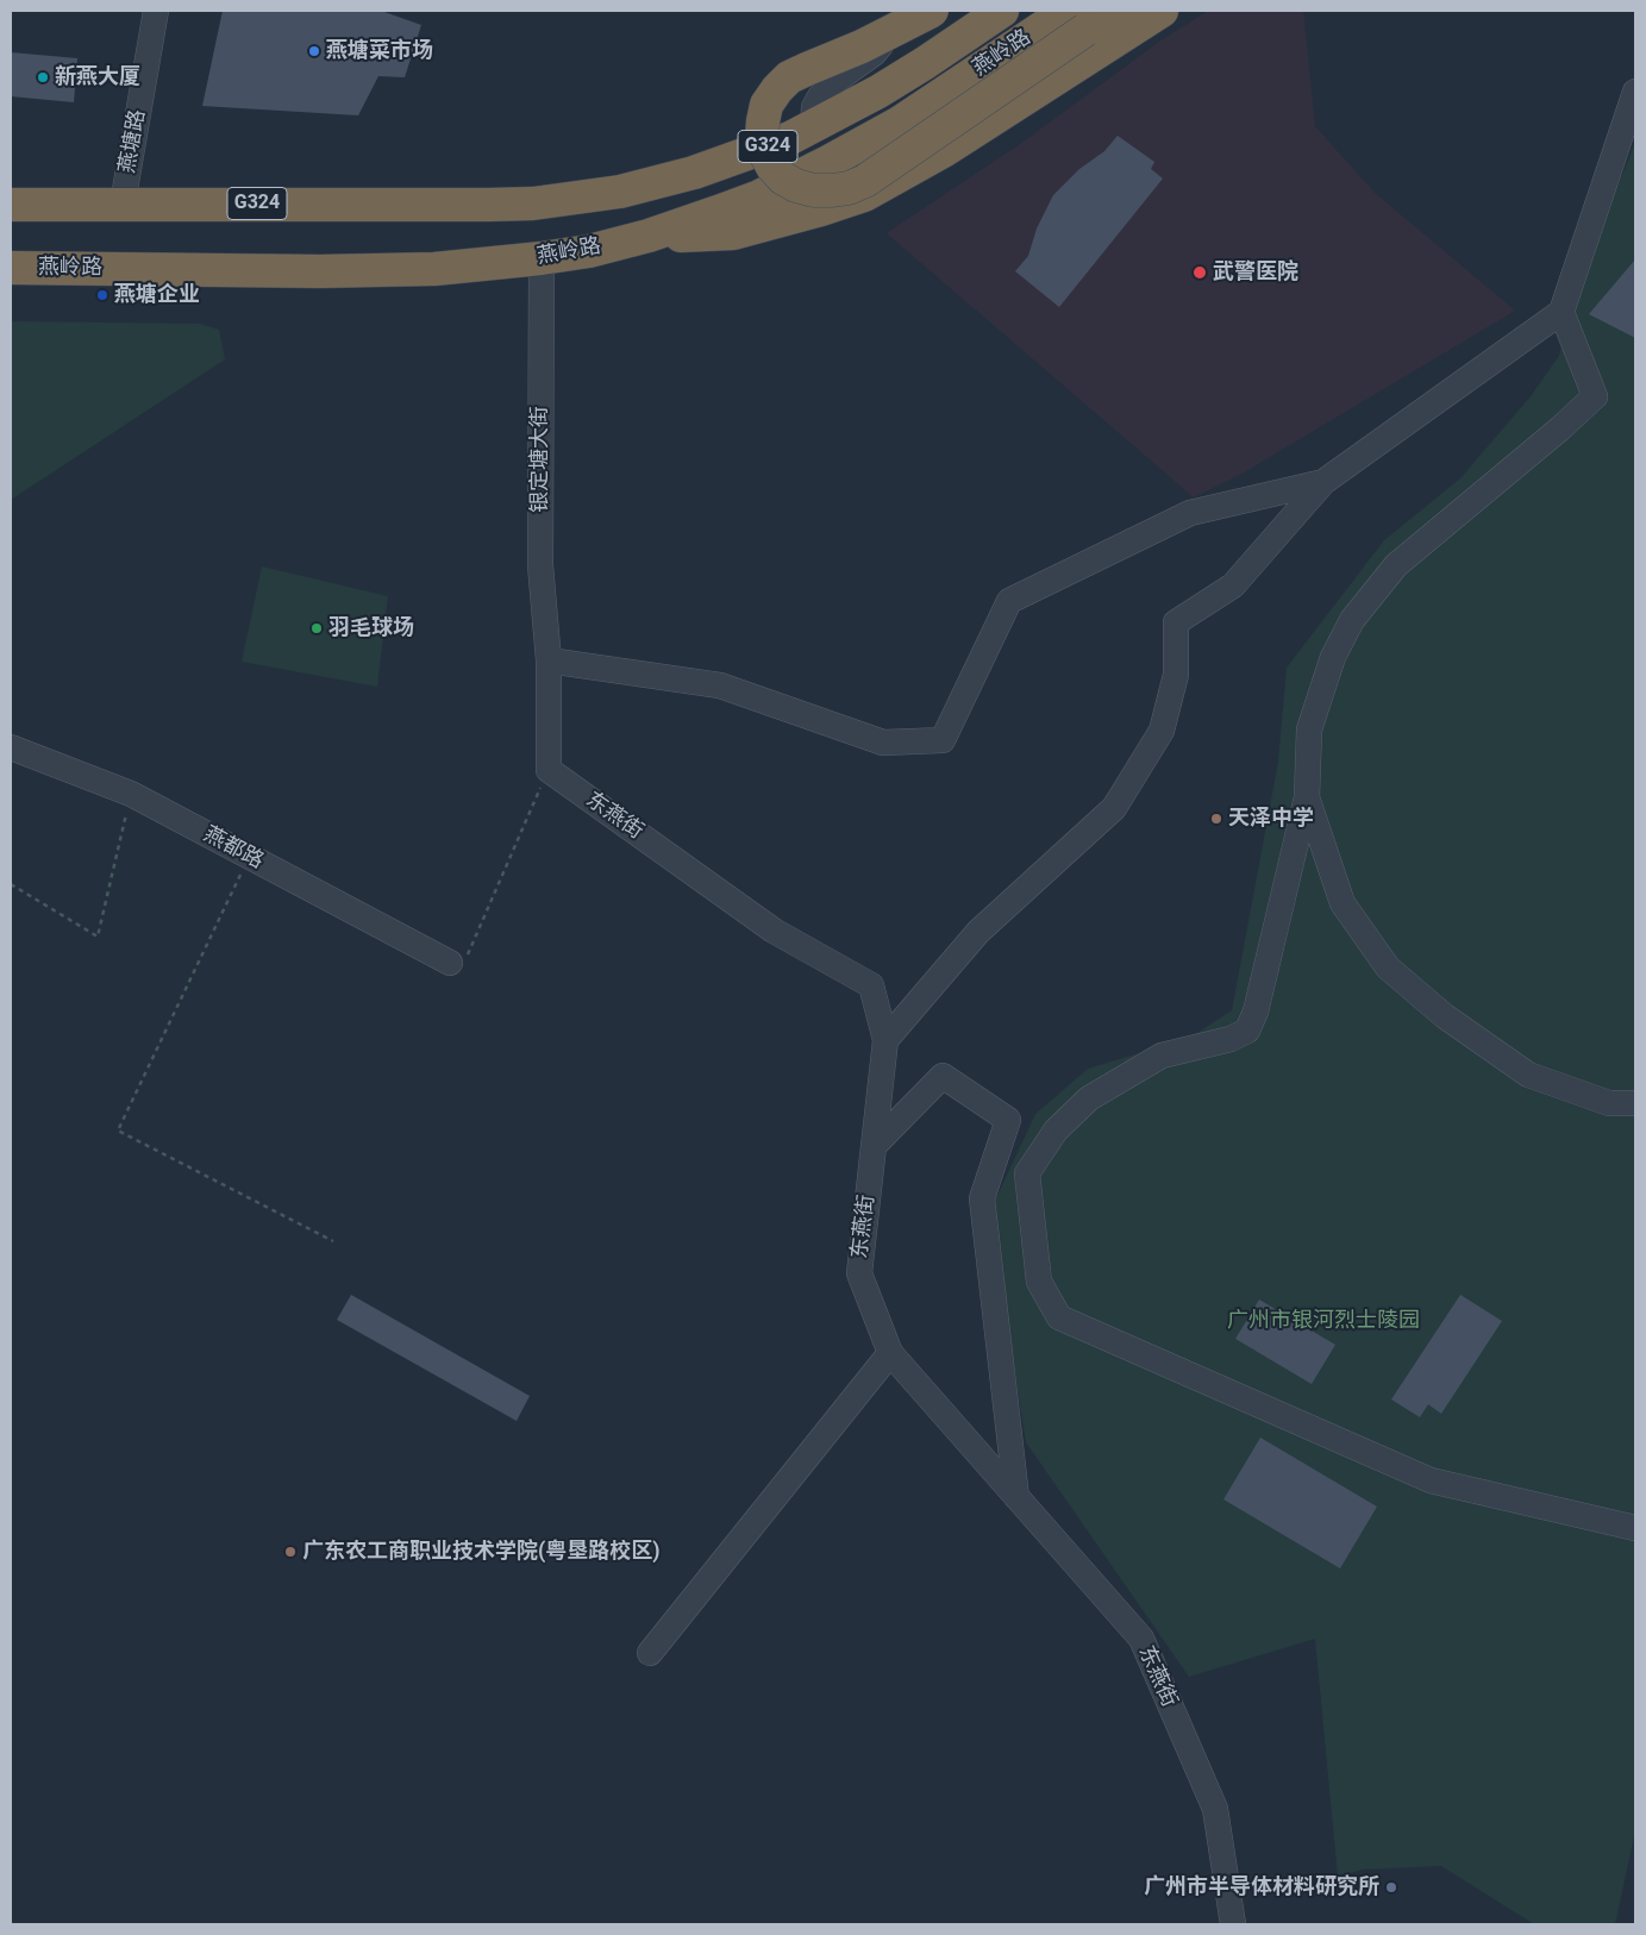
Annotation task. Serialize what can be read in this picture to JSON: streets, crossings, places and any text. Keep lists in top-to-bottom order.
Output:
{
  "streets": {
    "highway": ["燕岭路", "G324"],
    "street": [
      "燕塘路",
      "银定塘大街",
      "东燕街",
      "燕都路"
    ]
  },
  "crossings": [
    ["燕岭路", "燕塘路"],
    ["燕岭路", "银定塘大街"]
  ],
  "parks": ["广州市银河烈士陵园"],
  "places": [
    "燕塘菜市场",
    "新燕大厦",
    "武警医院",
    "燕塘企业",
    "羽毛球场",
    "天泽中学",
    "广东农工商职业技术学院(粤垦路校区)",
    "广州市半导体材料研究所"
  ]
}
